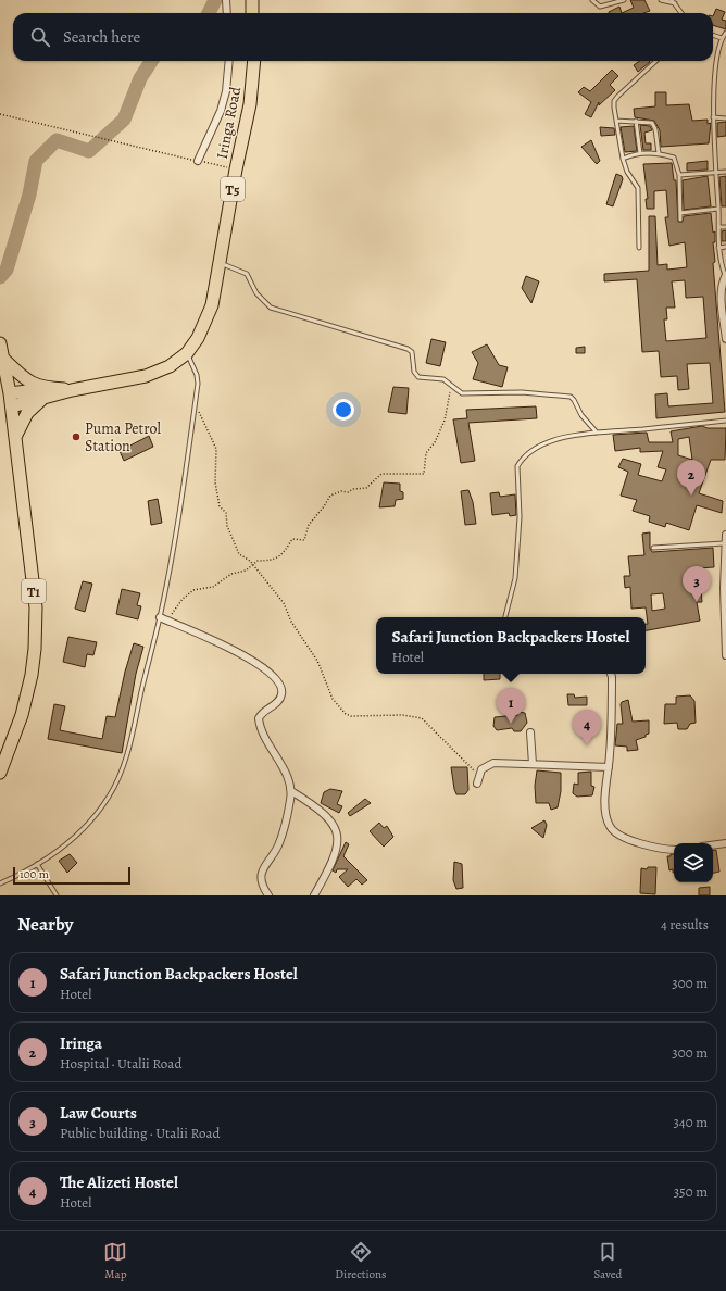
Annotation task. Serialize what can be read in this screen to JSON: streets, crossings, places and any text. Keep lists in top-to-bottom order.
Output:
{
  "streets": {
    "highway": ["Iringa Road", "T5", "T1"]
  },
  "crossings": [
    ["Iringa Road", "T5"],
    ["T5", "T1"]
  ],
  "places": ["Puma Petrol Station"],
  "scale_bar": "100 m",
  "page": {
    "search": "Search here",
    "pins": [
      "2",
      "3",
      "1",
      "4"
    ],
    "popup": ["Safari Junction Backpackers Hostel", "Hotel"],
    "scale": "100 m",
    "heading": ["Nearby", "4 results"],
    "list": [
      {
        "mark": "1",
        "name": "Safari Junction Backpackers Hostel",
        "note": "Hotel",
        "value": "300 m"
      },
      {
        "mark": "2",
        "name": "Iringa",
        "note": "Hospital · Utalii Road",
        "value": "300 m"
      },
      {
        "mark": "3",
        "name": "Law Courts",
        "note": "Public building · Utalii Road",
        "value": "340 m"
      },
      {
        "mark": "4",
        "name": "The Alizeti Hostel",
        "note": "Hotel",
        "value": "350 m"
      }
    ],
    "nav": ["Map", "Directions", "Saved"]
  }
}
